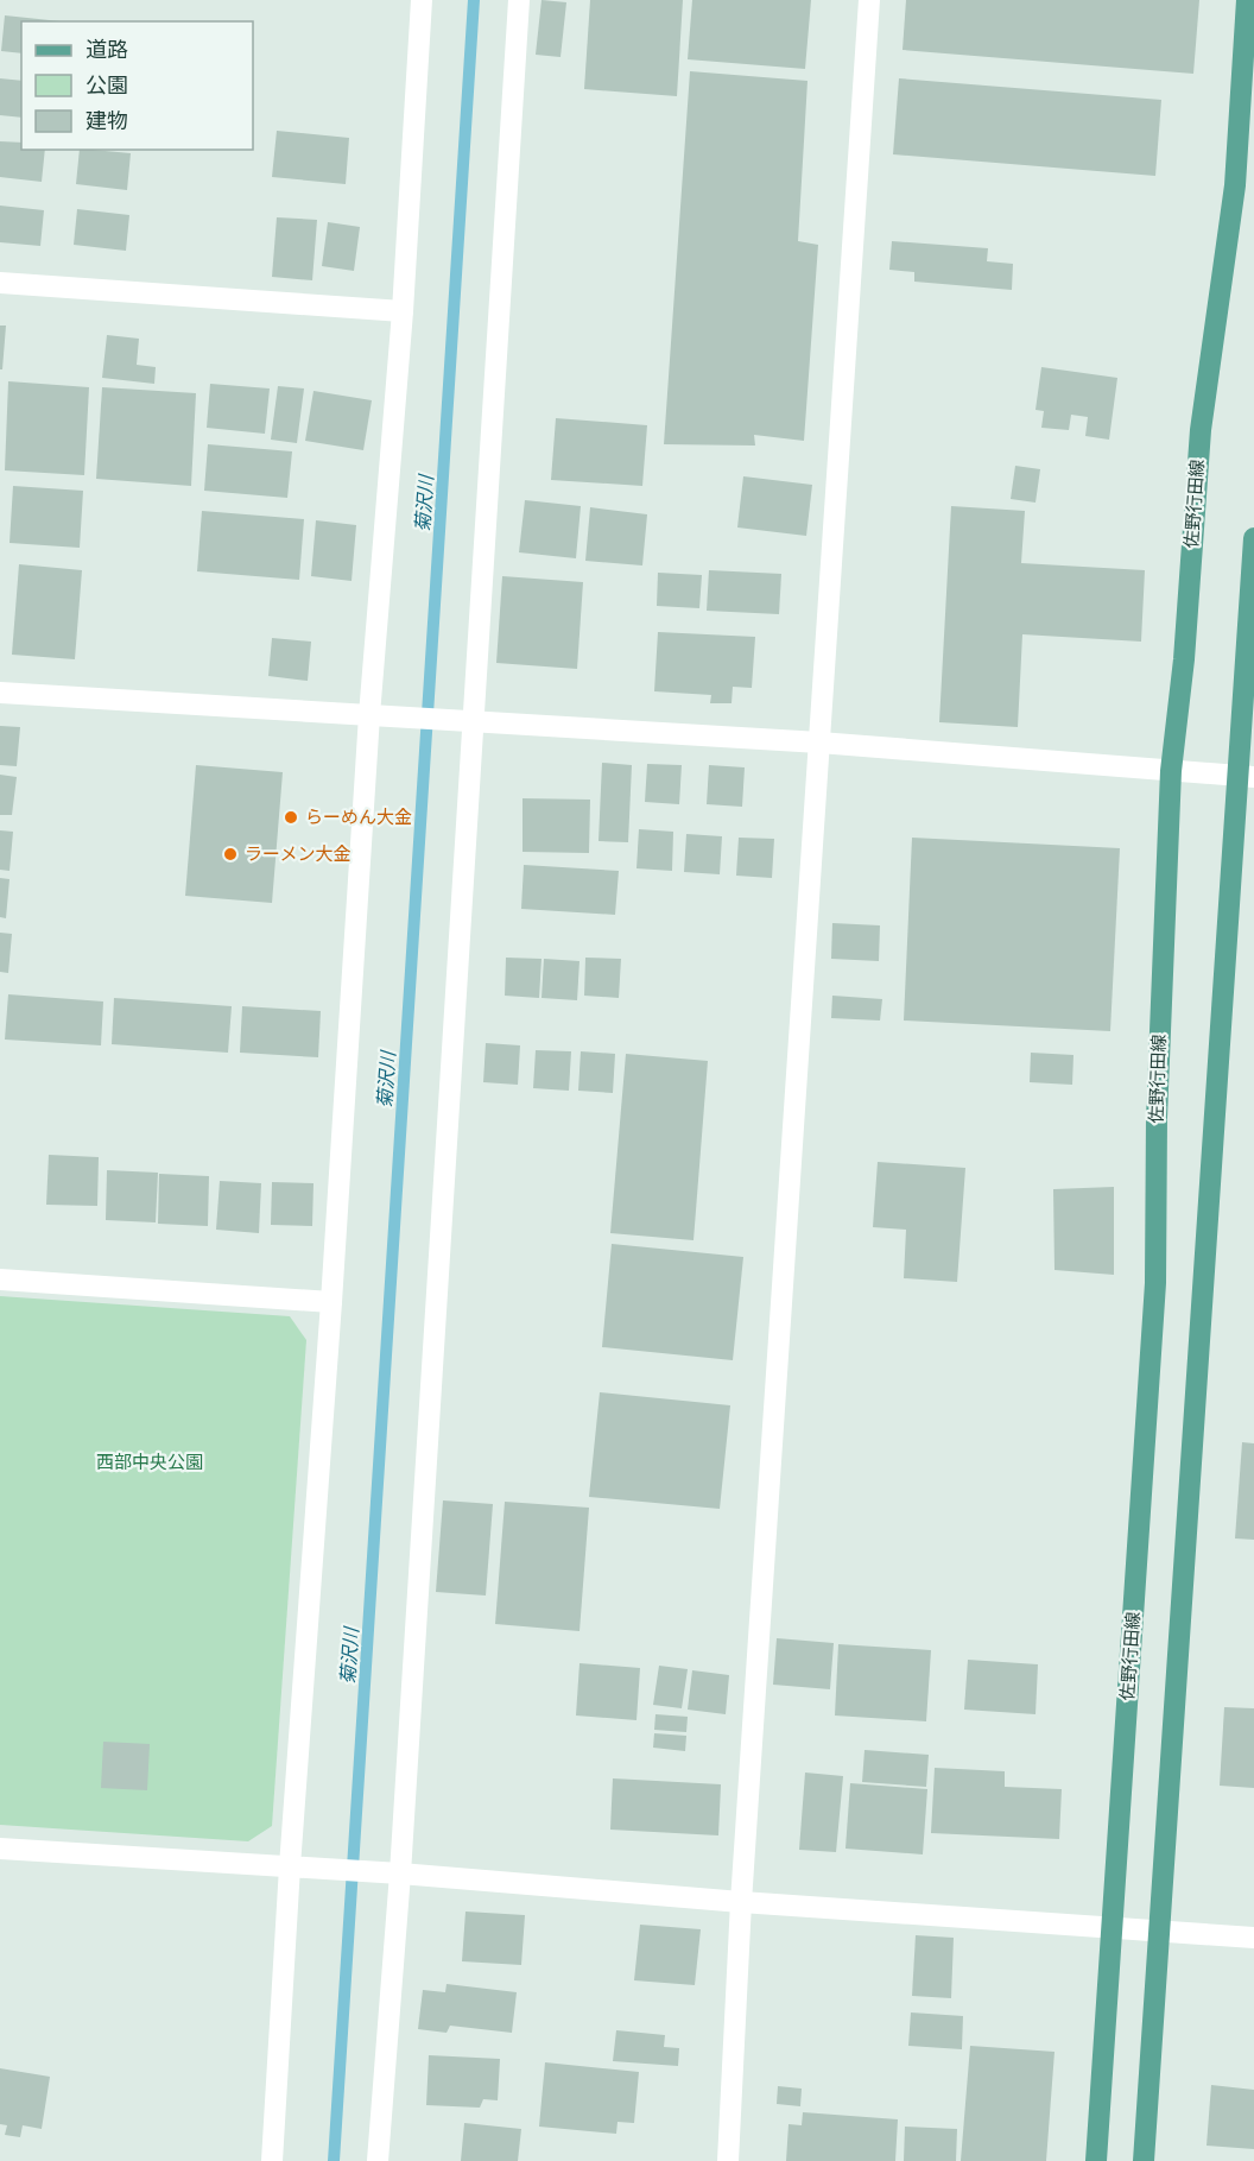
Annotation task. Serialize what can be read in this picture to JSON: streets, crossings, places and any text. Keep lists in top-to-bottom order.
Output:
{
  "streets": {
    "main road": ["佐野行田線"]
  },
  "water": ["菊沢川"],
  "parks": ["西部中央公園"],
  "places": ["らーめん大金", "ラーメン大金"],
  "legend": ["道路", "公園", "建物"]
}
